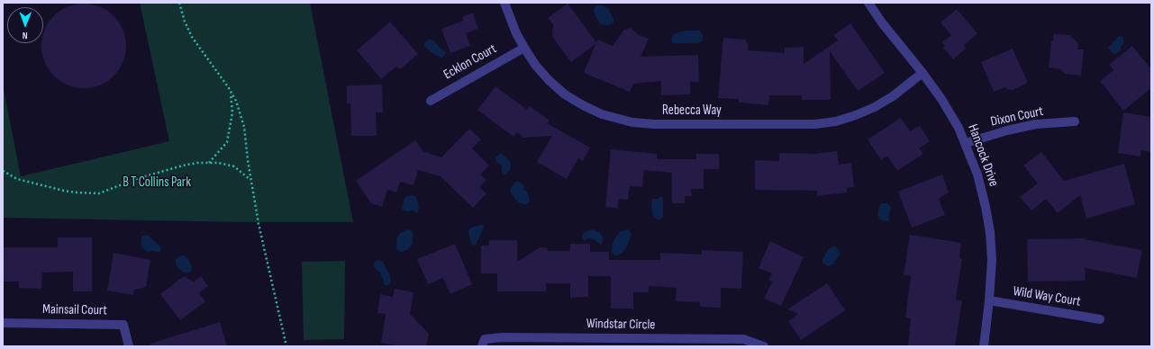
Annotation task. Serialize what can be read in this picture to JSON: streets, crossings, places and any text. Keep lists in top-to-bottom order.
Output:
{
  "streets": {
    "street": [
      "Ecklon Court",
      "Rebecca Way",
      "Dixon Court",
      "Hancock Drive",
      "Wild Way Court",
      "Mainsail Court",
      "Windstar Circle"
    ]
  },
  "crossings": [
    ["Ecklon Court", "Rebecca Way"],
    ["Rebecca Way", "Hancock Drive"],
    ["Dixon Court", "Hancock Drive"],
    ["Hancock Drive", "Wild Way Court"]
  ],
  "parks": ["B T Collins Park"],
  "north": "bottom"
}
